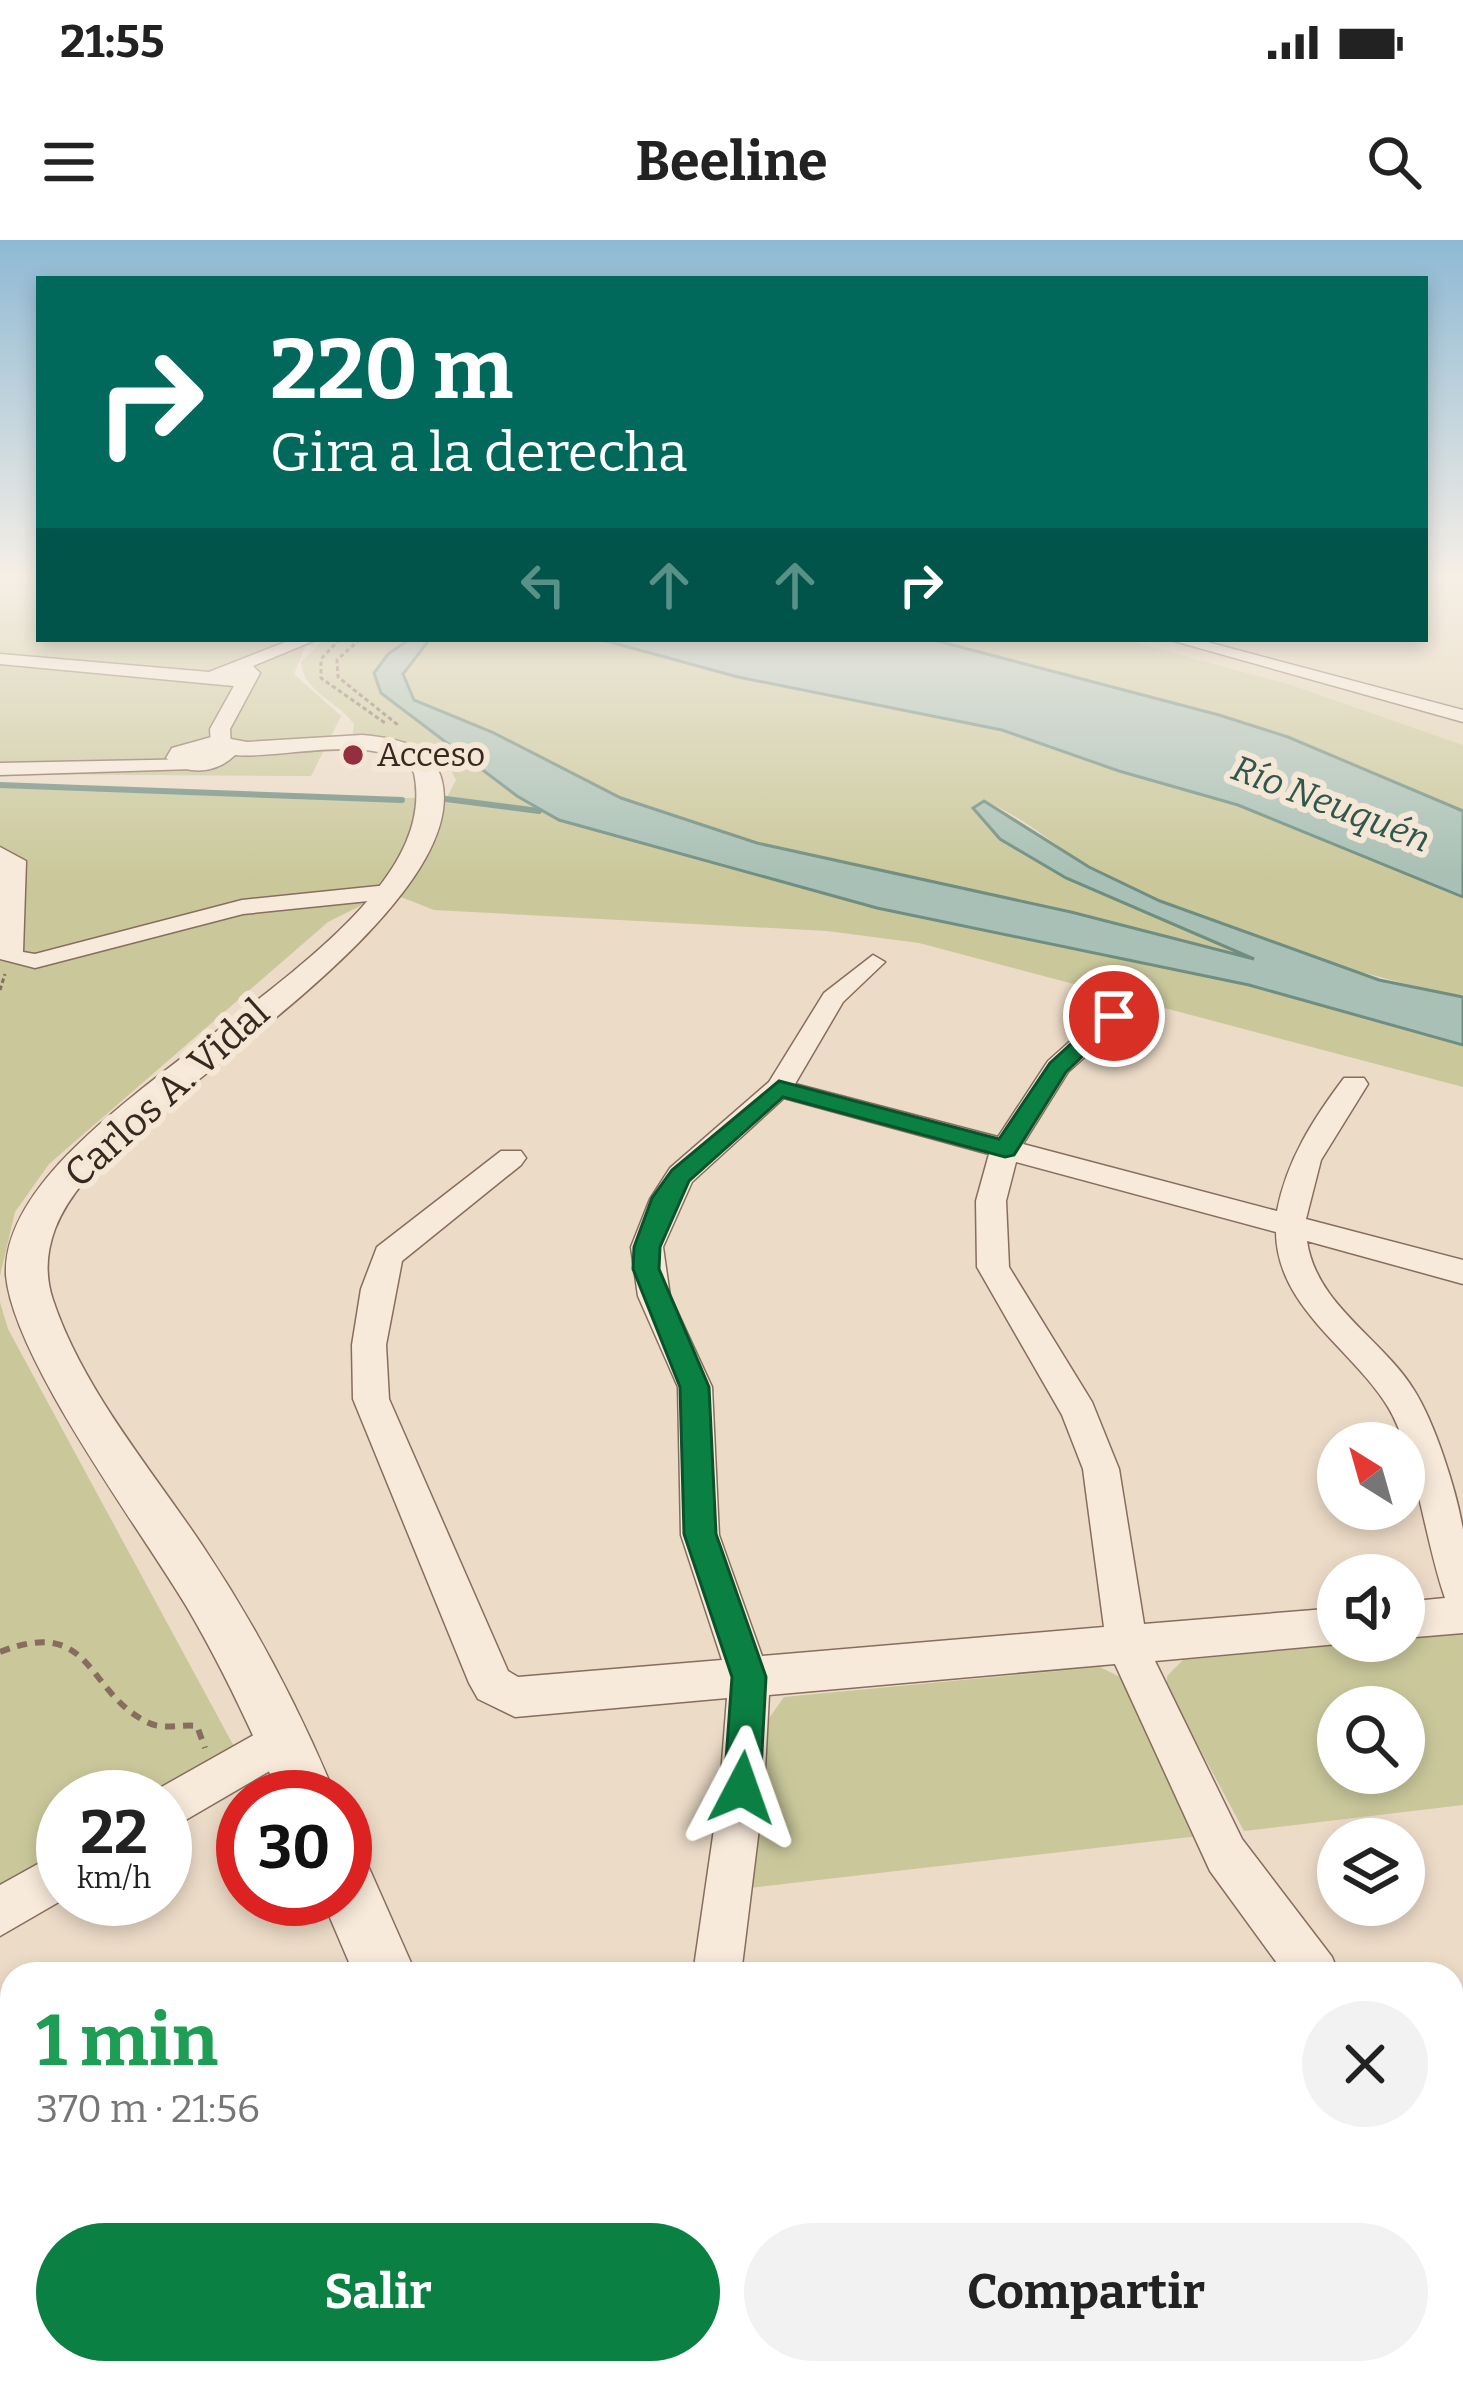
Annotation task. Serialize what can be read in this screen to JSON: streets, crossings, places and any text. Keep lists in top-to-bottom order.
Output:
{
  "streets": {
    "street": ["Carlos A. Vidal"]
  },
  "water": ["Río Neuquén"],
  "places": ["Acceso"],
  "north": "top left",
  "page": {
    "status": "21:55",
    "header": "Beeline",
    "turn": ["220 m", "Gira a la derecha"],
    "speed": "22 km/h",
    "limit": "30",
    "heading": ["1 min", "370 m · 21:56"],
    "buttons": ["Salir", "Compartir"]
  }
}
